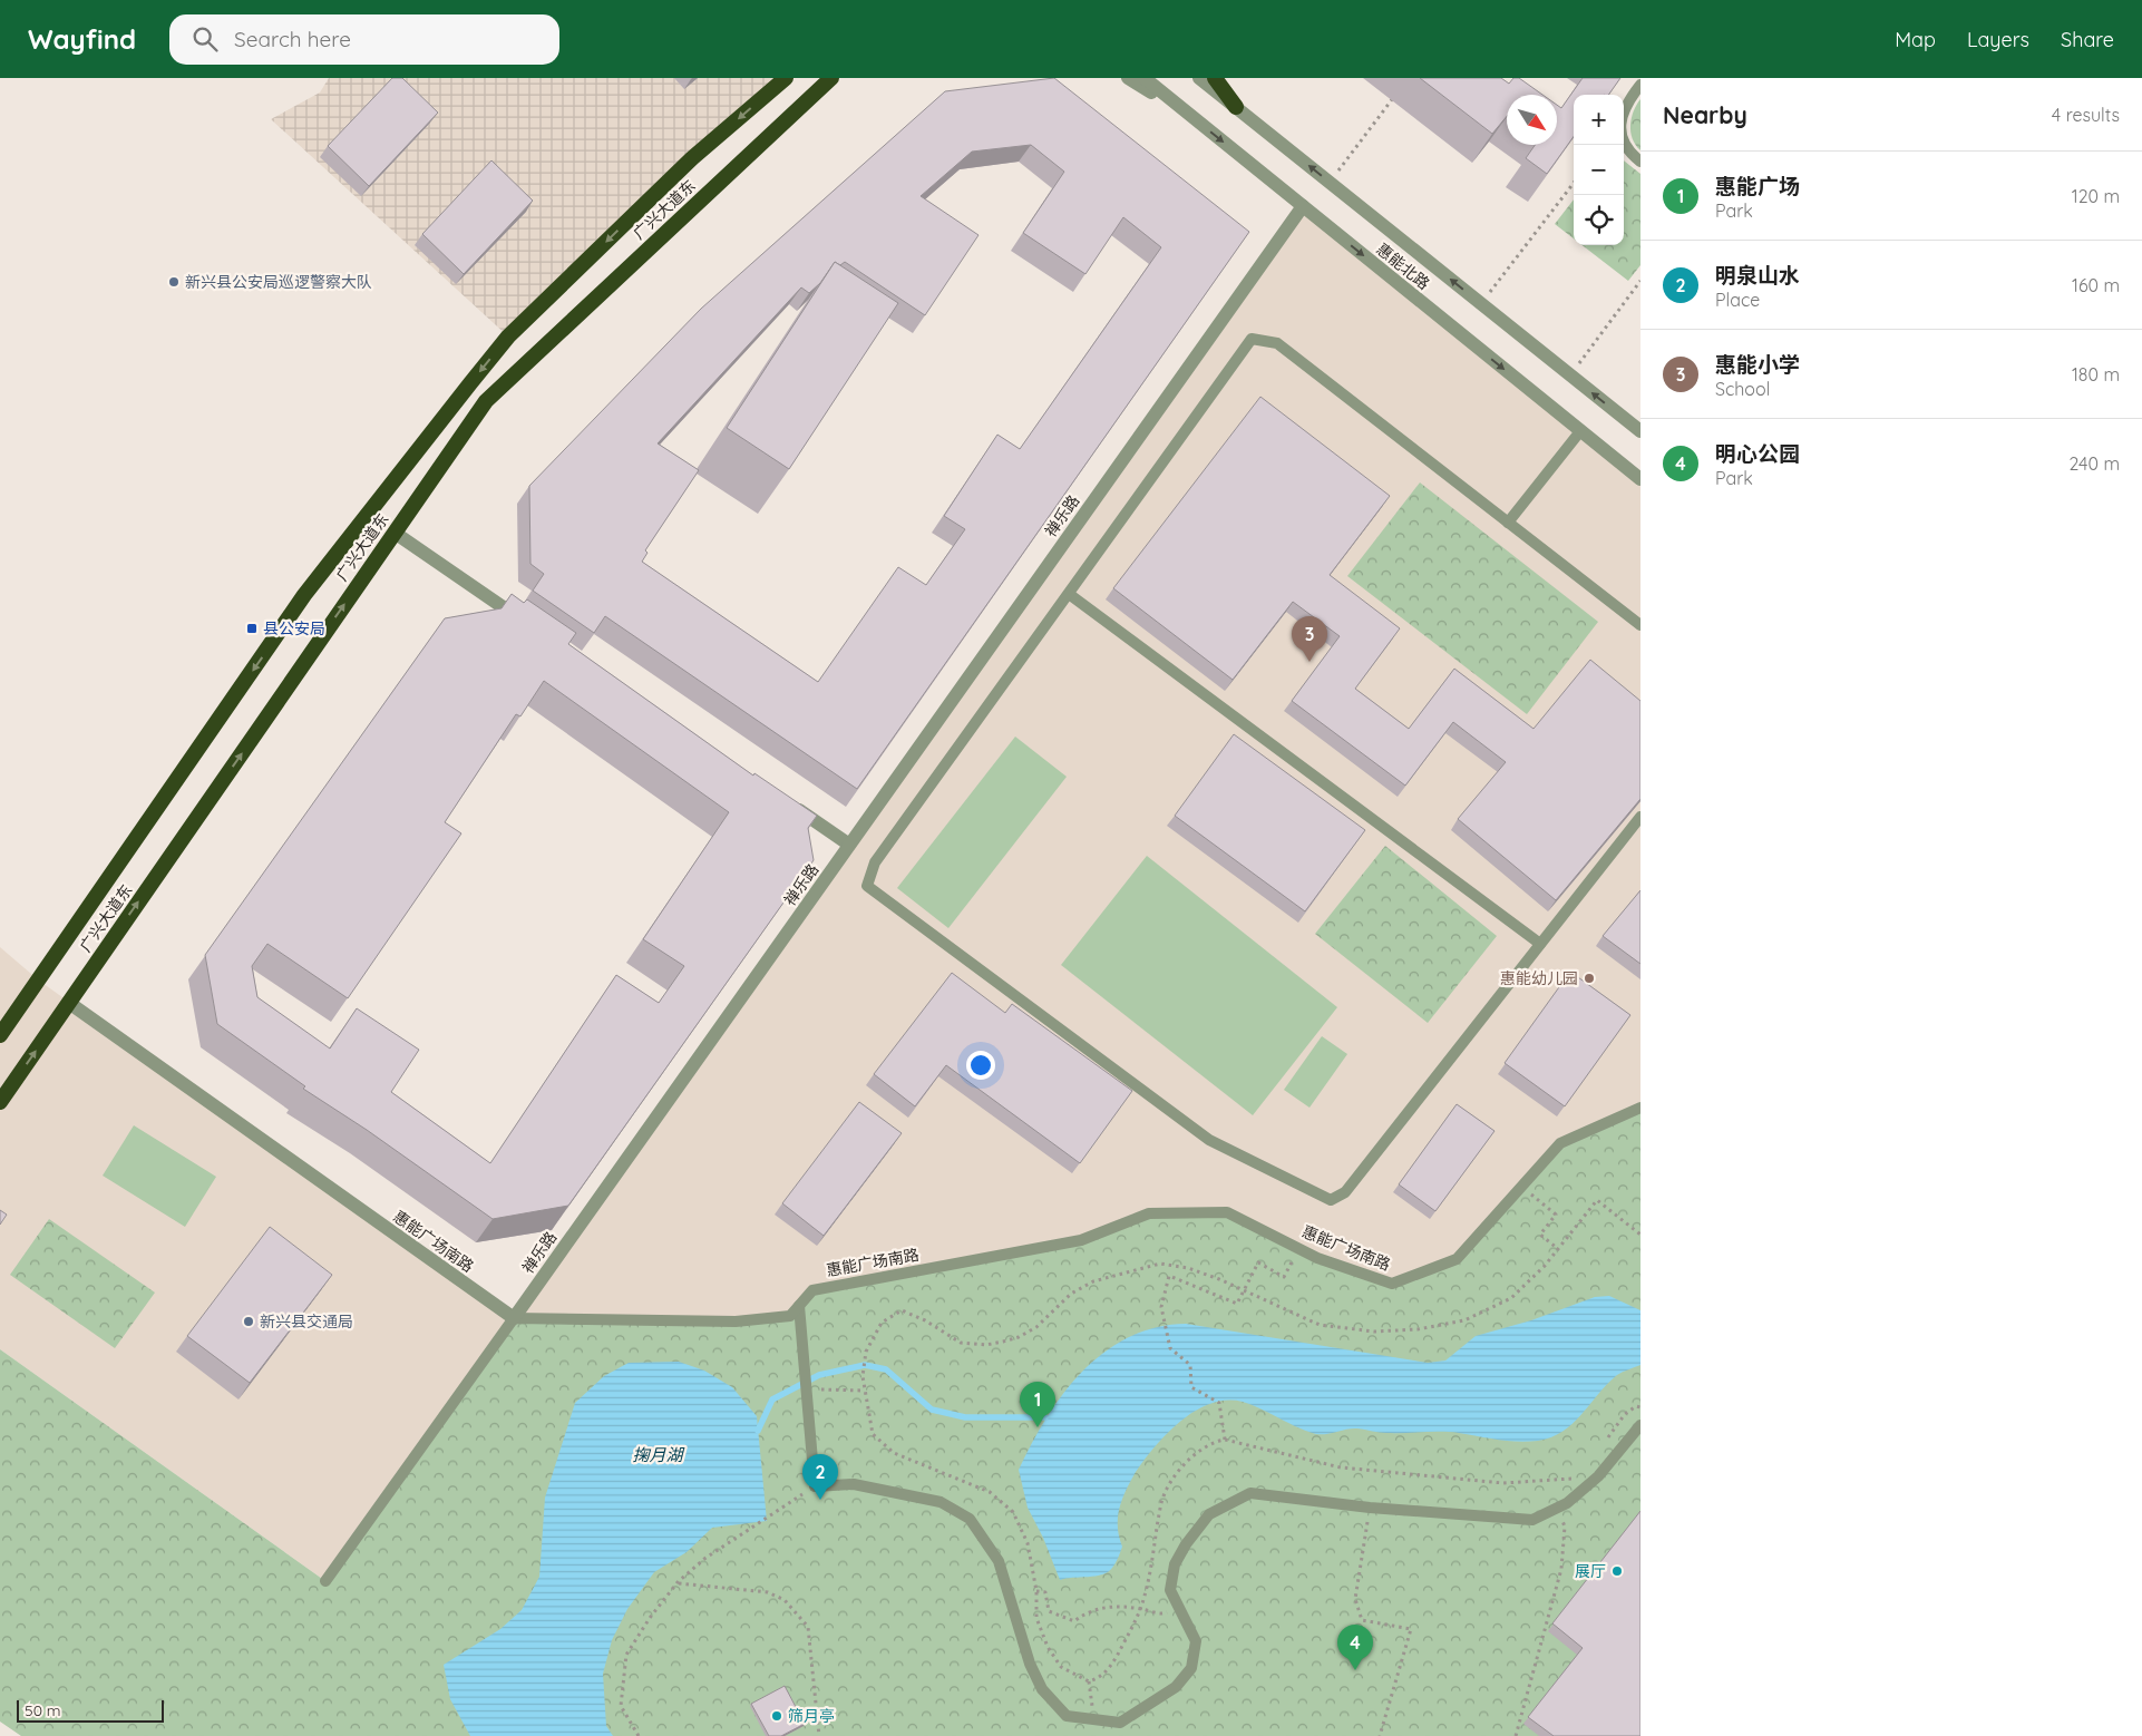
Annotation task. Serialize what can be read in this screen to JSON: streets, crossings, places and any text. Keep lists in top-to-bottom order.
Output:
{
  "streets": {
    "highway": ["广兴大道东"],
    "street": ["惠能北路", "禅乐路", "惠能广场南路"]
  },
  "crossings": [
    ["广兴大道东", "惠能广场南路"],
    ["惠能北路", "禅乐路"],
    ["禅乐路", "惠能广场南路"]
  ],
  "water": ["掬月湖"],
  "places": {
    "other": [
      "新兴县公安局巡逻警察大队",
      "惠能幼儿园",
      "新兴县交通局",
      "展厅",
      "筛月亭"
    ],
    "transit": ["县公安局"]
  },
  "scale_bar": "50 m",
  "north": "bottom right",
  "page": {
    "header": "Wayfind",
    "search": "Search here",
    "nav": ["Map", "Layers", "Share"],
    "heading": ["Nearby", "4 results"],
    "map_buttons": ["+", "−"],
    "list": [
      {
        "mark": "1",
        "name": "惠能广场",
        "note": "Park",
        "value": "120 m"
      },
      {
        "mark": "2",
        "name": "明泉山水",
        "note": "Place",
        "value": "160 m"
      },
      {
        "mark": "3",
        "name": "惠能小学",
        "note": "School",
        "value": "180 m"
      },
      {
        "mark": "4",
        "name": "明心公园",
        "note": "Park",
        "value": "240 m"
      }
    ],
    "pins": [
      "3",
      "1",
      "2",
      "4"
    ],
    "scale": "50 m"
  }
}
